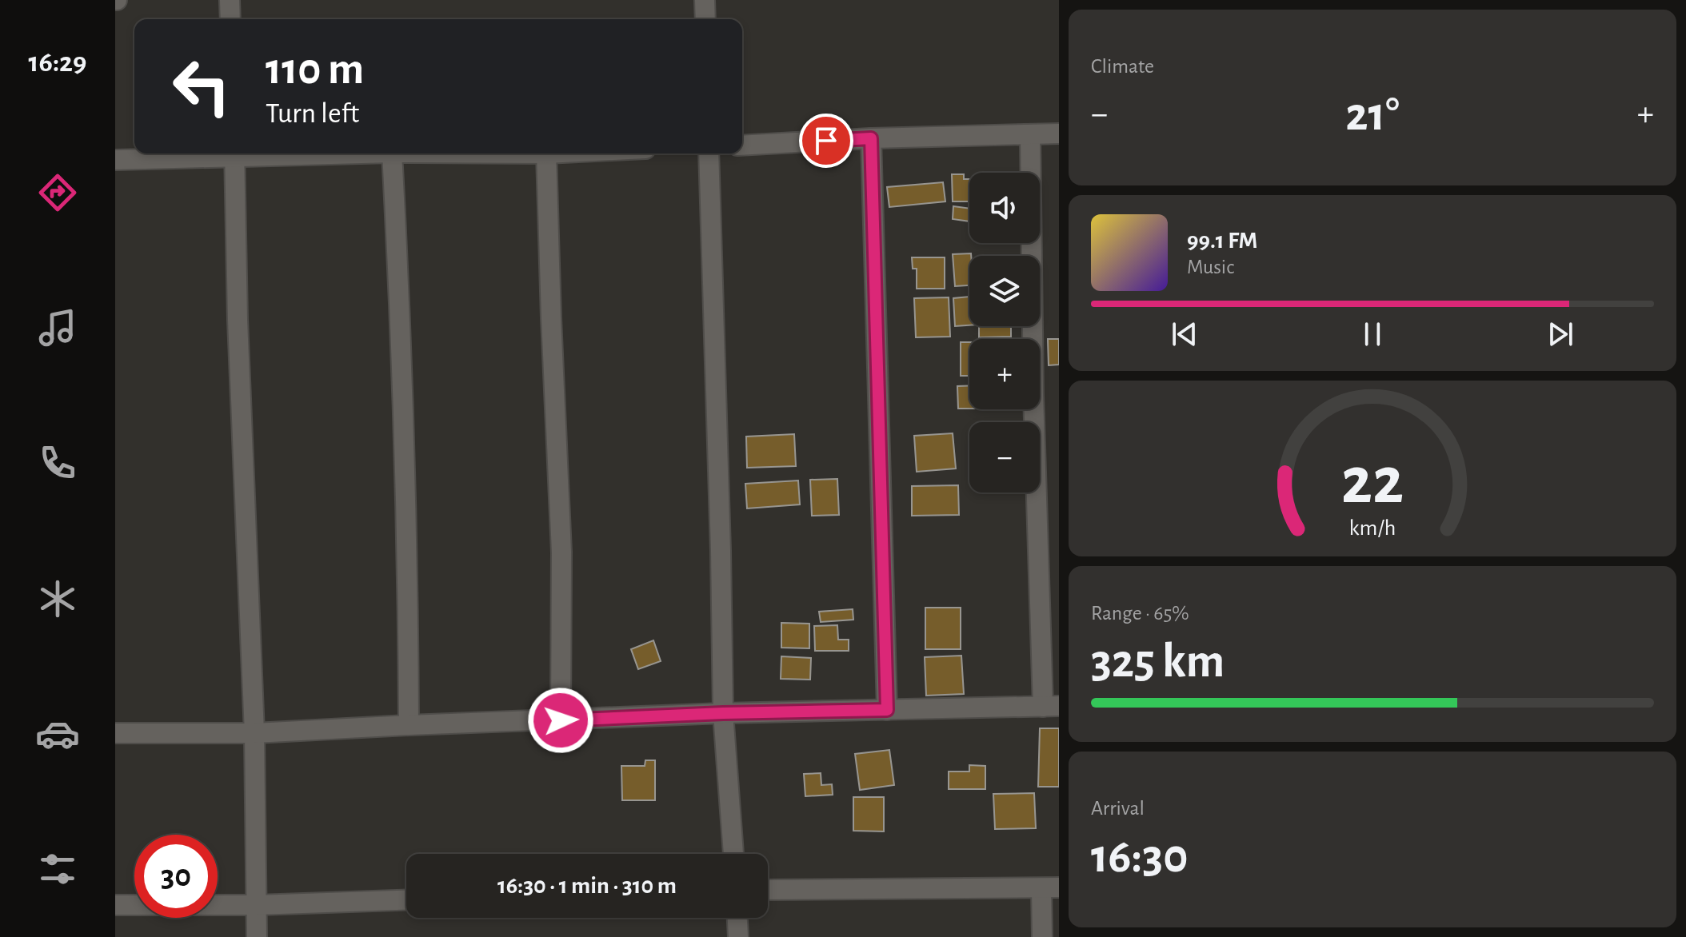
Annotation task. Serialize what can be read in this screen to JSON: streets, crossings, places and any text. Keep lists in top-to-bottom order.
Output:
{
  "page": {
    "tabs": "16:29",
    "tile": [
      "Climate",
      ["Range · 65%", "325 km"],
      ["Arrival", "16:30"]
    ],
    "turn": ["110 m", "Turn left"],
    "heat": ["−", "21°", "+"],
    "map_buttons": ["+", "−"],
    "song": ["99.1 FM", "Music"],
    "limit": "30",
    "trip": "16:30 · 1 min · 310 m",
    "gauge": ["22", "km/h"]
  }
}
